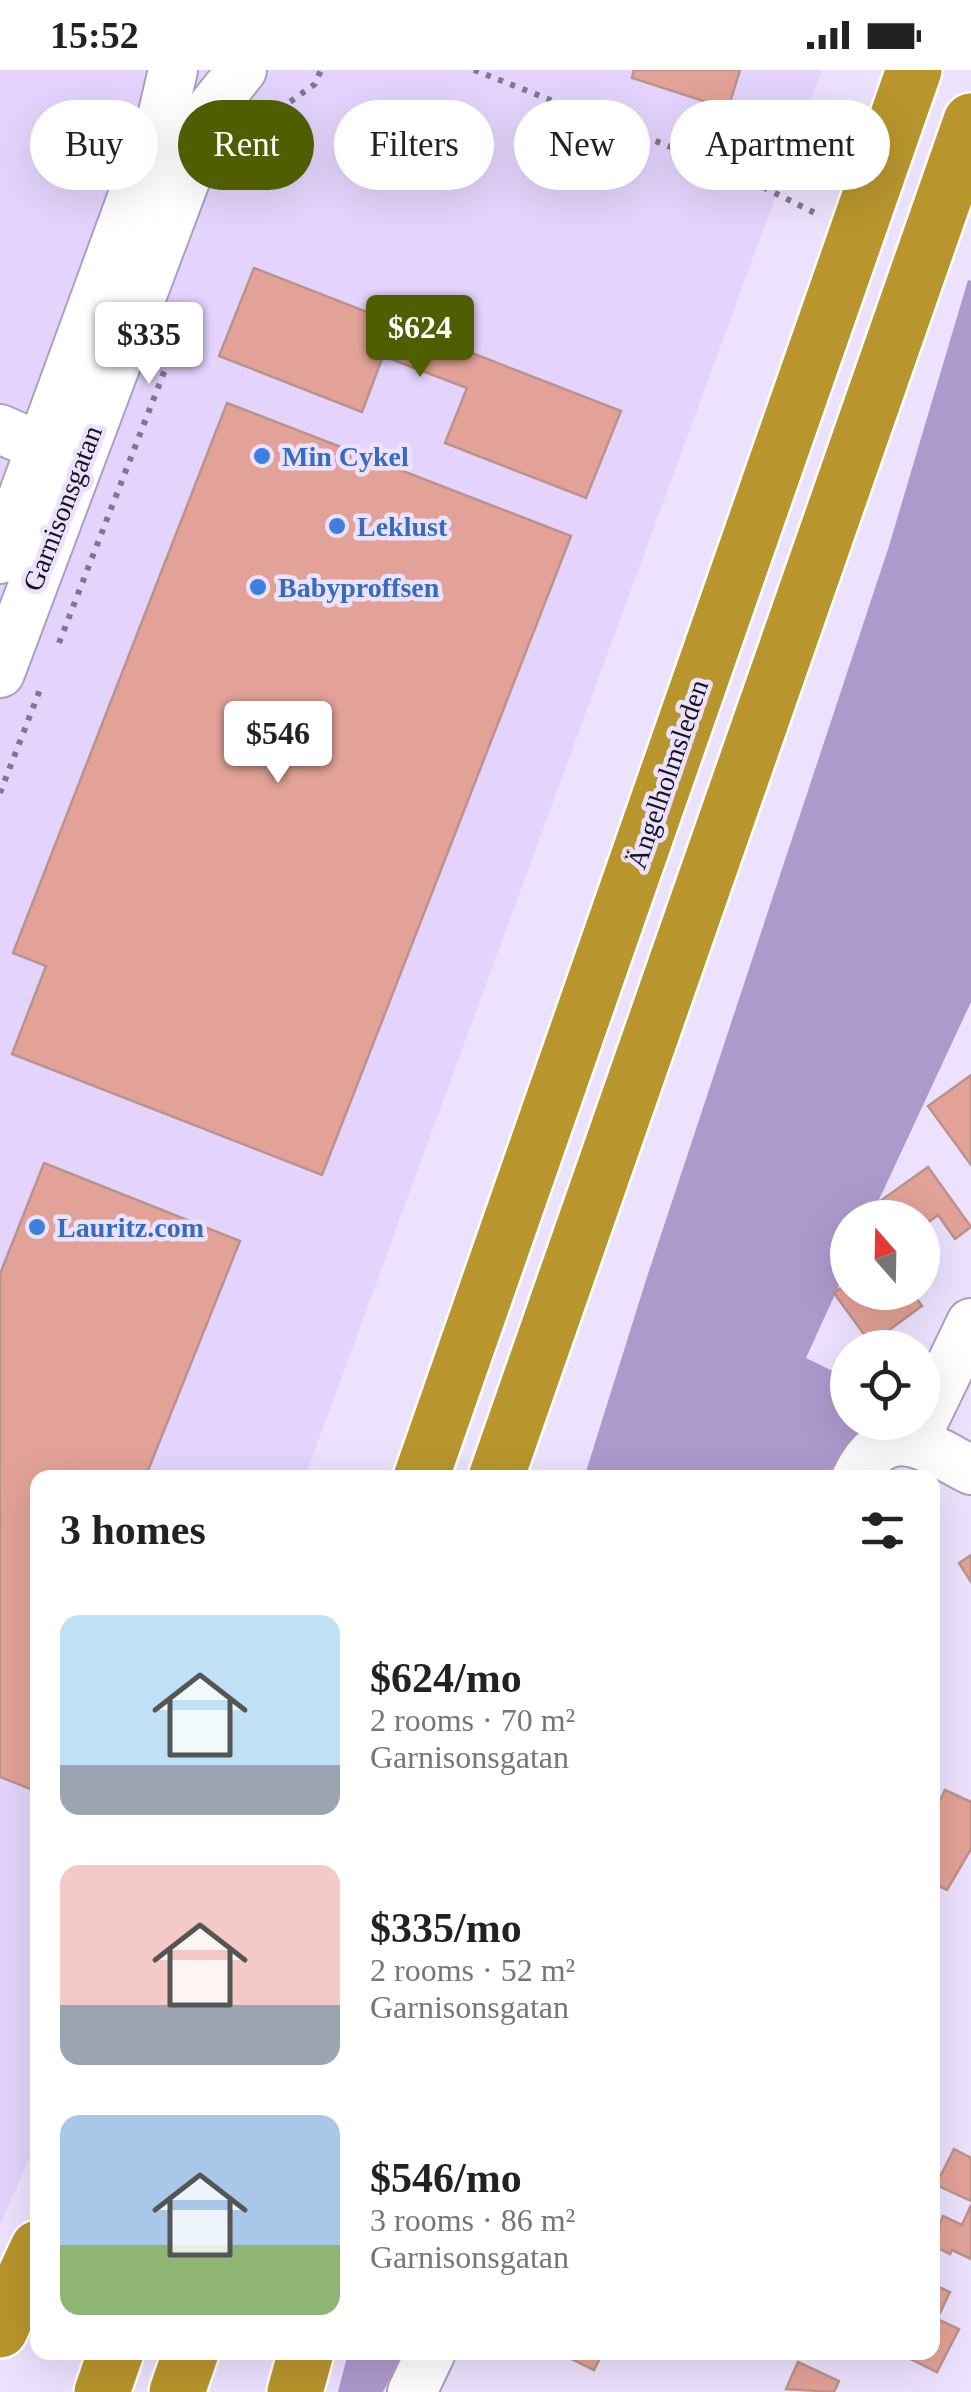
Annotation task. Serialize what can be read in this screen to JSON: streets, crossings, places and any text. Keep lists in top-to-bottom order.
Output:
{
  "streets": {
    "highway": ["Ängelholmsleden"],
    "street": ["Garnisonsgatan"]
  },
  "places": [
    "Min Cykel",
    "Leklust",
    "Babyproffsen",
    "Lauritz.com"
  ],
  "north": "top",
  "page": {
    "status": "15:52",
    "chip": [
      "Buy",
      "Rent",
      "Filters",
      "New",
      "Apartment"
    ],
    "price": ["$624", "$335", "$546"],
    "heading": "3 homes",
    "list": [
      {
        "name": "$624/mo",
        "note": "2 rooms · 70 m² · Garnisonsgatan"
      },
      {
        "name": "$335/mo",
        "note": "2 rooms · 52 m² · Garnisonsgatan"
      },
      {
        "name": "$546/mo",
        "note": "3 rooms · 86 m² · Garnisonsgatan"
      }
    ]
  }
}
